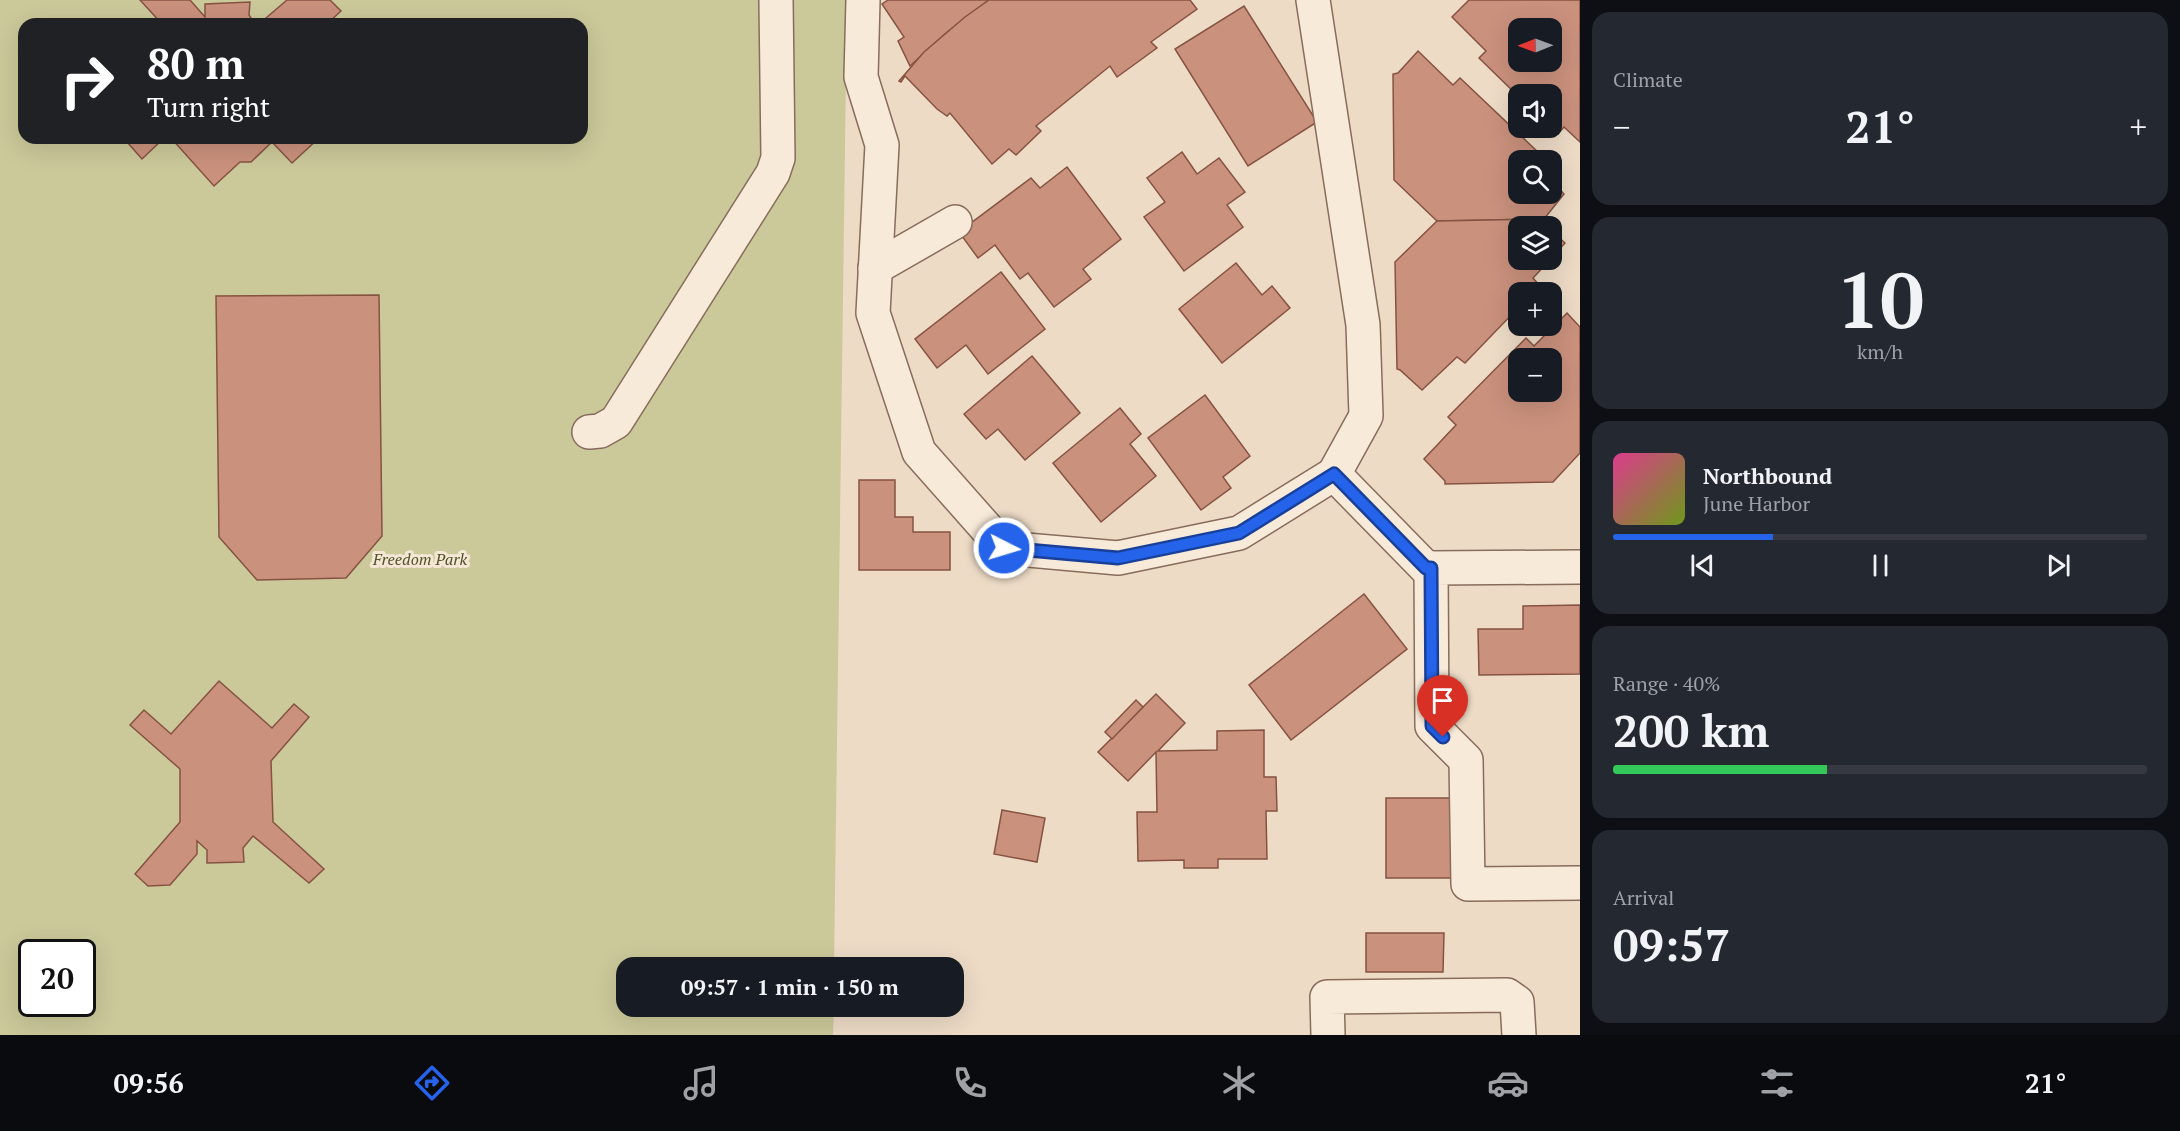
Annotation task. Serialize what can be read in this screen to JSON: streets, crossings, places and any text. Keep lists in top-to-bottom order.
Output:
{
  "parks": ["Freedom Park"],
  "north": "left",
  "page": {
    "tile": [
      "Climate",
      ["10", "km/h"],
      ["Range · 40%", "200 km"],
      ["Arrival", "09:57"]
    ],
    "map_buttons": ["+", "−"],
    "turn": ["80 m", "Turn right"],
    "heat": ["−", "21°", "+"],
    "song": ["Northbound", "June Harbor"],
    "limit": "20",
    "trip": "09:57 · 1 min · 150 m",
    "tabs": ["09:56", "21°"]
  }
}
